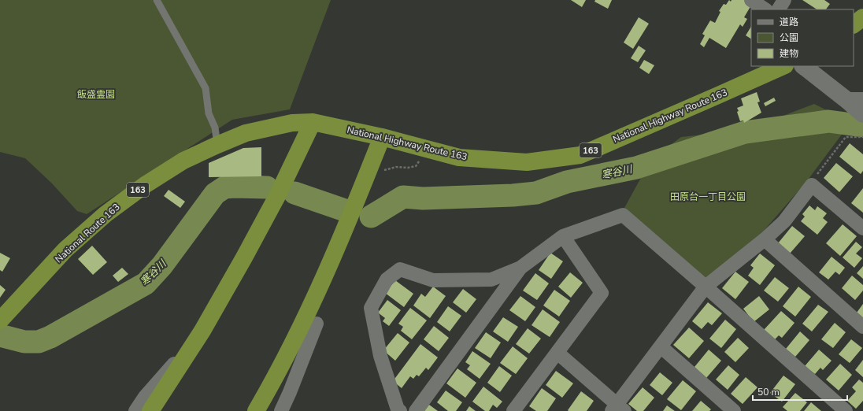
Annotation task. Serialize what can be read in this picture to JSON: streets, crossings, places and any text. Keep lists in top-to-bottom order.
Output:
{
  "streets": {
    "highway": ["National Highway Route 163", "163", "National Route 163"]
  },
  "crossings": [
    ["National Highway Route 163", "National Route 163"]
  ],
  "water": ["寒谷川"],
  "parks": ["飯盛霊園", "田原台一丁目公園"],
  "legend": ["道路", "公園", "建物"],
  "scale_bar": "50 m"
}
